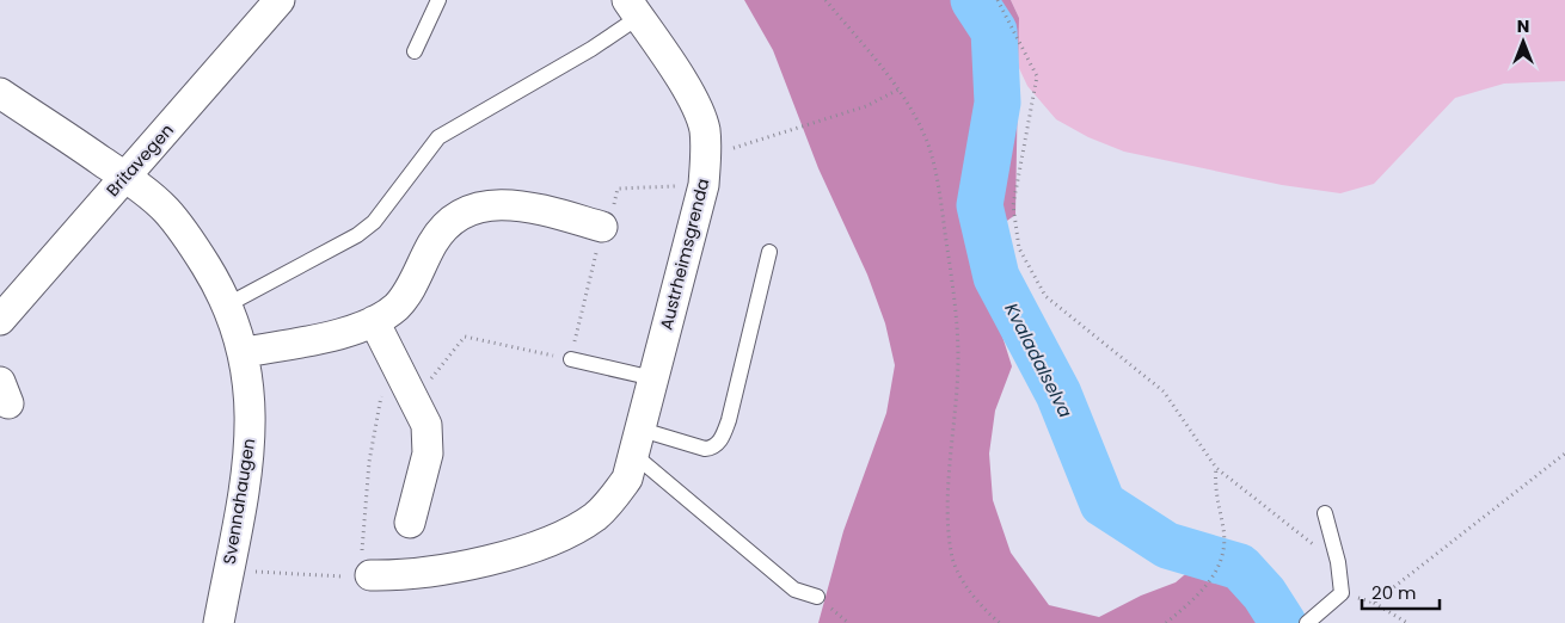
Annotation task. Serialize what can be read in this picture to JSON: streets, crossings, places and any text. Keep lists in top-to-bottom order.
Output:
{
  "streets": {
    "street": ["Britavegen", "Austrheimsgrenda", "Svennahaugen"]
  },
  "crossings": [
    ["Britavegen", "Svennahaugen"]
  ],
  "water": ["Kvaladalselva"],
  "scale_bar": "20 m",
  "north": "top"
}
